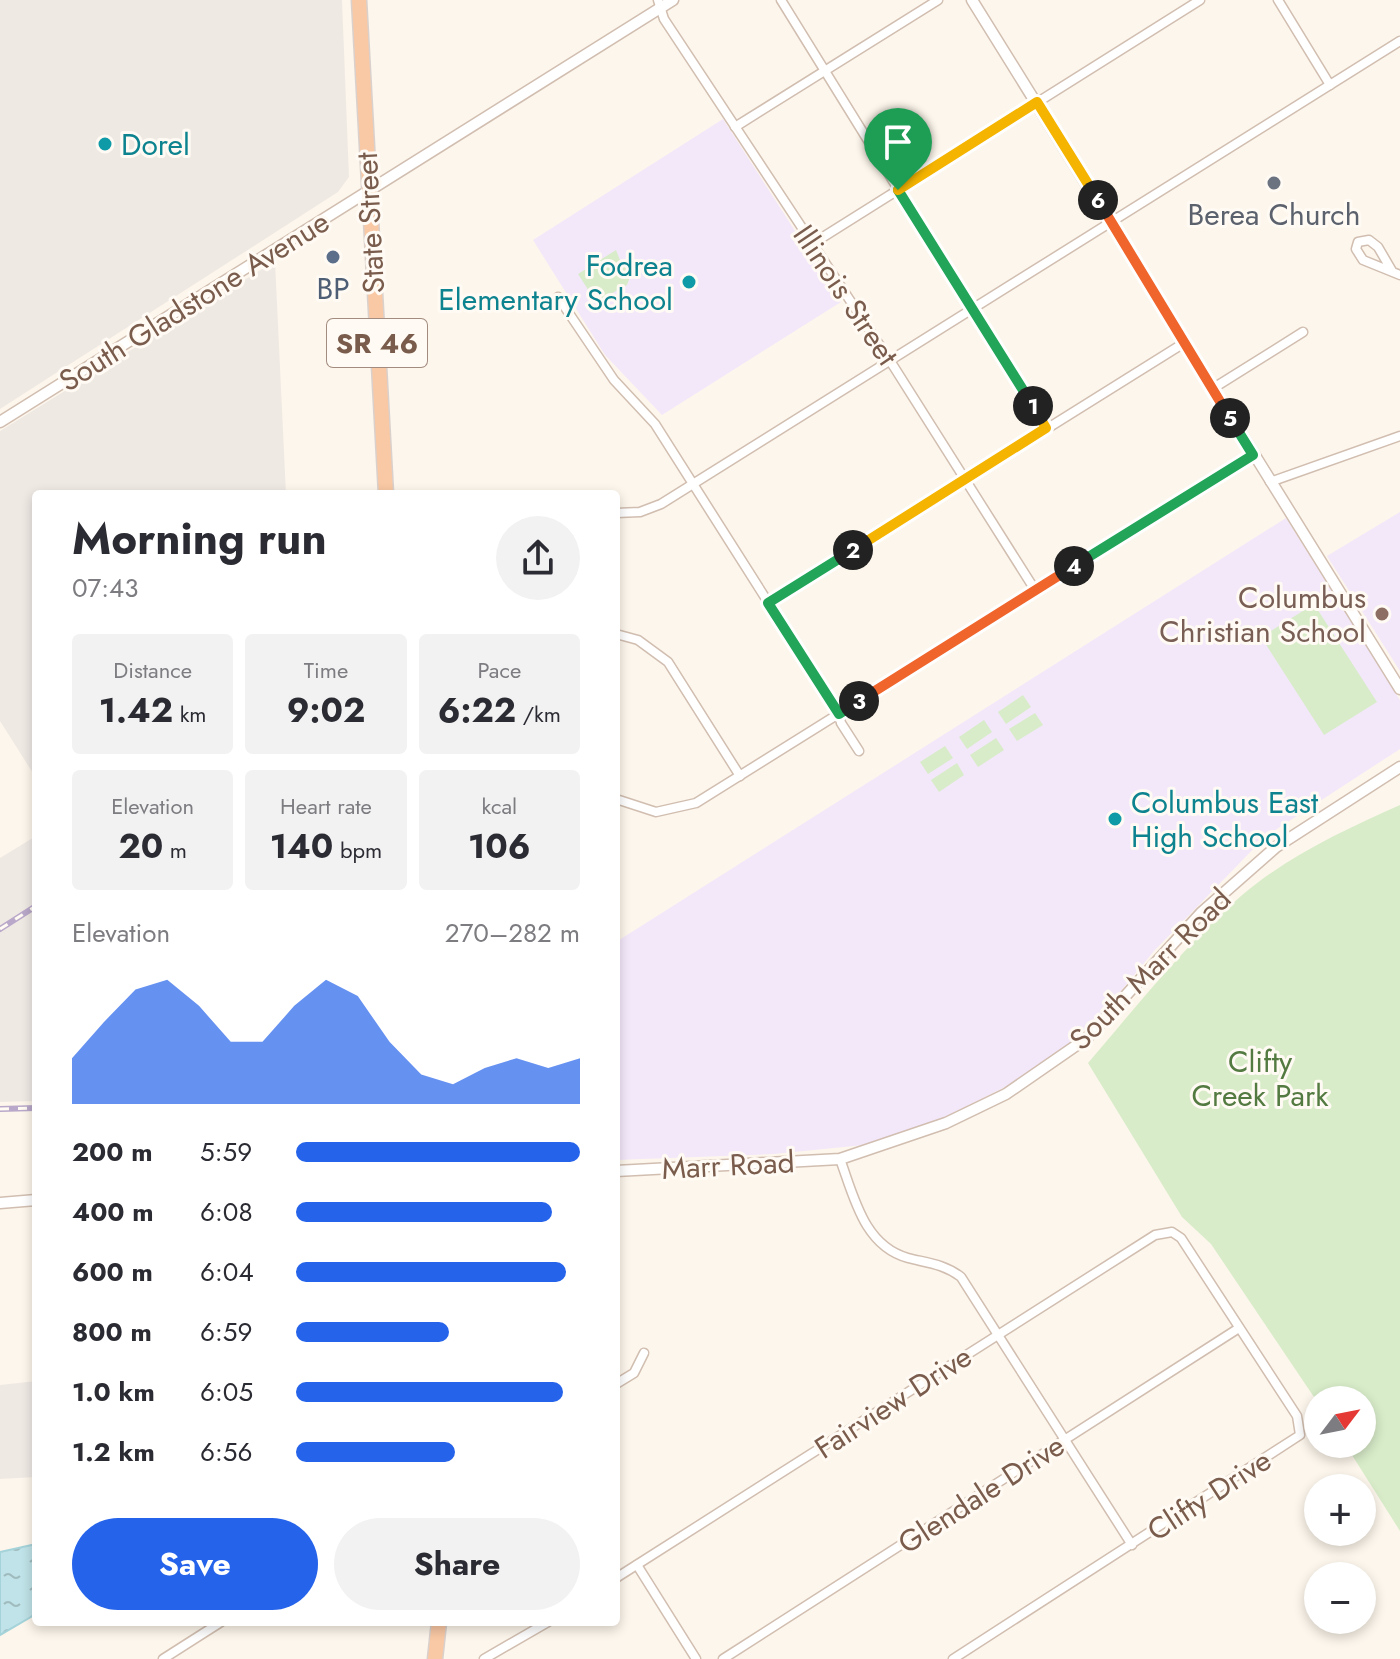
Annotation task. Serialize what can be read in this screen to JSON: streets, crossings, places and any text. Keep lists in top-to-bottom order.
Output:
{
  "streets": {
    "highway": ["State Street", "SR 46"],
    "street": [
      "Illinois Street",
      "South Gladstone Avenue",
      "South Marr Road",
      "Marr Road",
      "Fairview Drive",
      "Glendale Drive",
      "Clifty Drive"
    ]
  },
  "crossings": [
    ["State Street", "South Gladstone Avenue"],
    ["Illinois Street", "South Gladstone Avenue"],
    ["South Marr Road", "Marr Road"],
    ["Fairview Drive", "Clifty Drive"],
    ["Glendale Drive", "Clifty Drive"]
  ],
  "parks": ["Clifty Creek Park"],
  "places": [
    "Dorel",
    "Berea Church",
    "BP",
    "Fodrea Elementary School",
    "Columbus Christian School",
    "Columbus East High School"
  ],
  "north": "top right",
  "page": {
    "pins": [
      "6",
      "1",
      "5",
      "2",
      "4",
      "3"
    ],
    "heading": ["Morning run", "07:43"],
    "stats": [
      ["Distance", "1.42 km"],
      ["Time", "9:02"],
      ["Pace", "6:22 /km"],
      ["Elevation", "20 m"],
      ["Heart rate", "140 bpm"],
      ["kcal", "106"]
    ],
    "chart": ["Elevation", "270–282 m"],
    "list": [
      {
        "name": "200 m",
        "note": "5:59"
      },
      {
        "name": "400 m",
        "note": "6:08"
      },
      {
        "name": "600 m",
        "note": "6:04"
      },
      {
        "name": "800 m",
        "note": "6:59"
      },
      {
        "name": "1.0 km",
        "note": "6:05"
      },
      {
        "name": "1.2 km",
        "note": "6:56"
      }
    ],
    "map_buttons": ["+", "−"],
    "buttons": ["Save", "Share"]
  }
}
